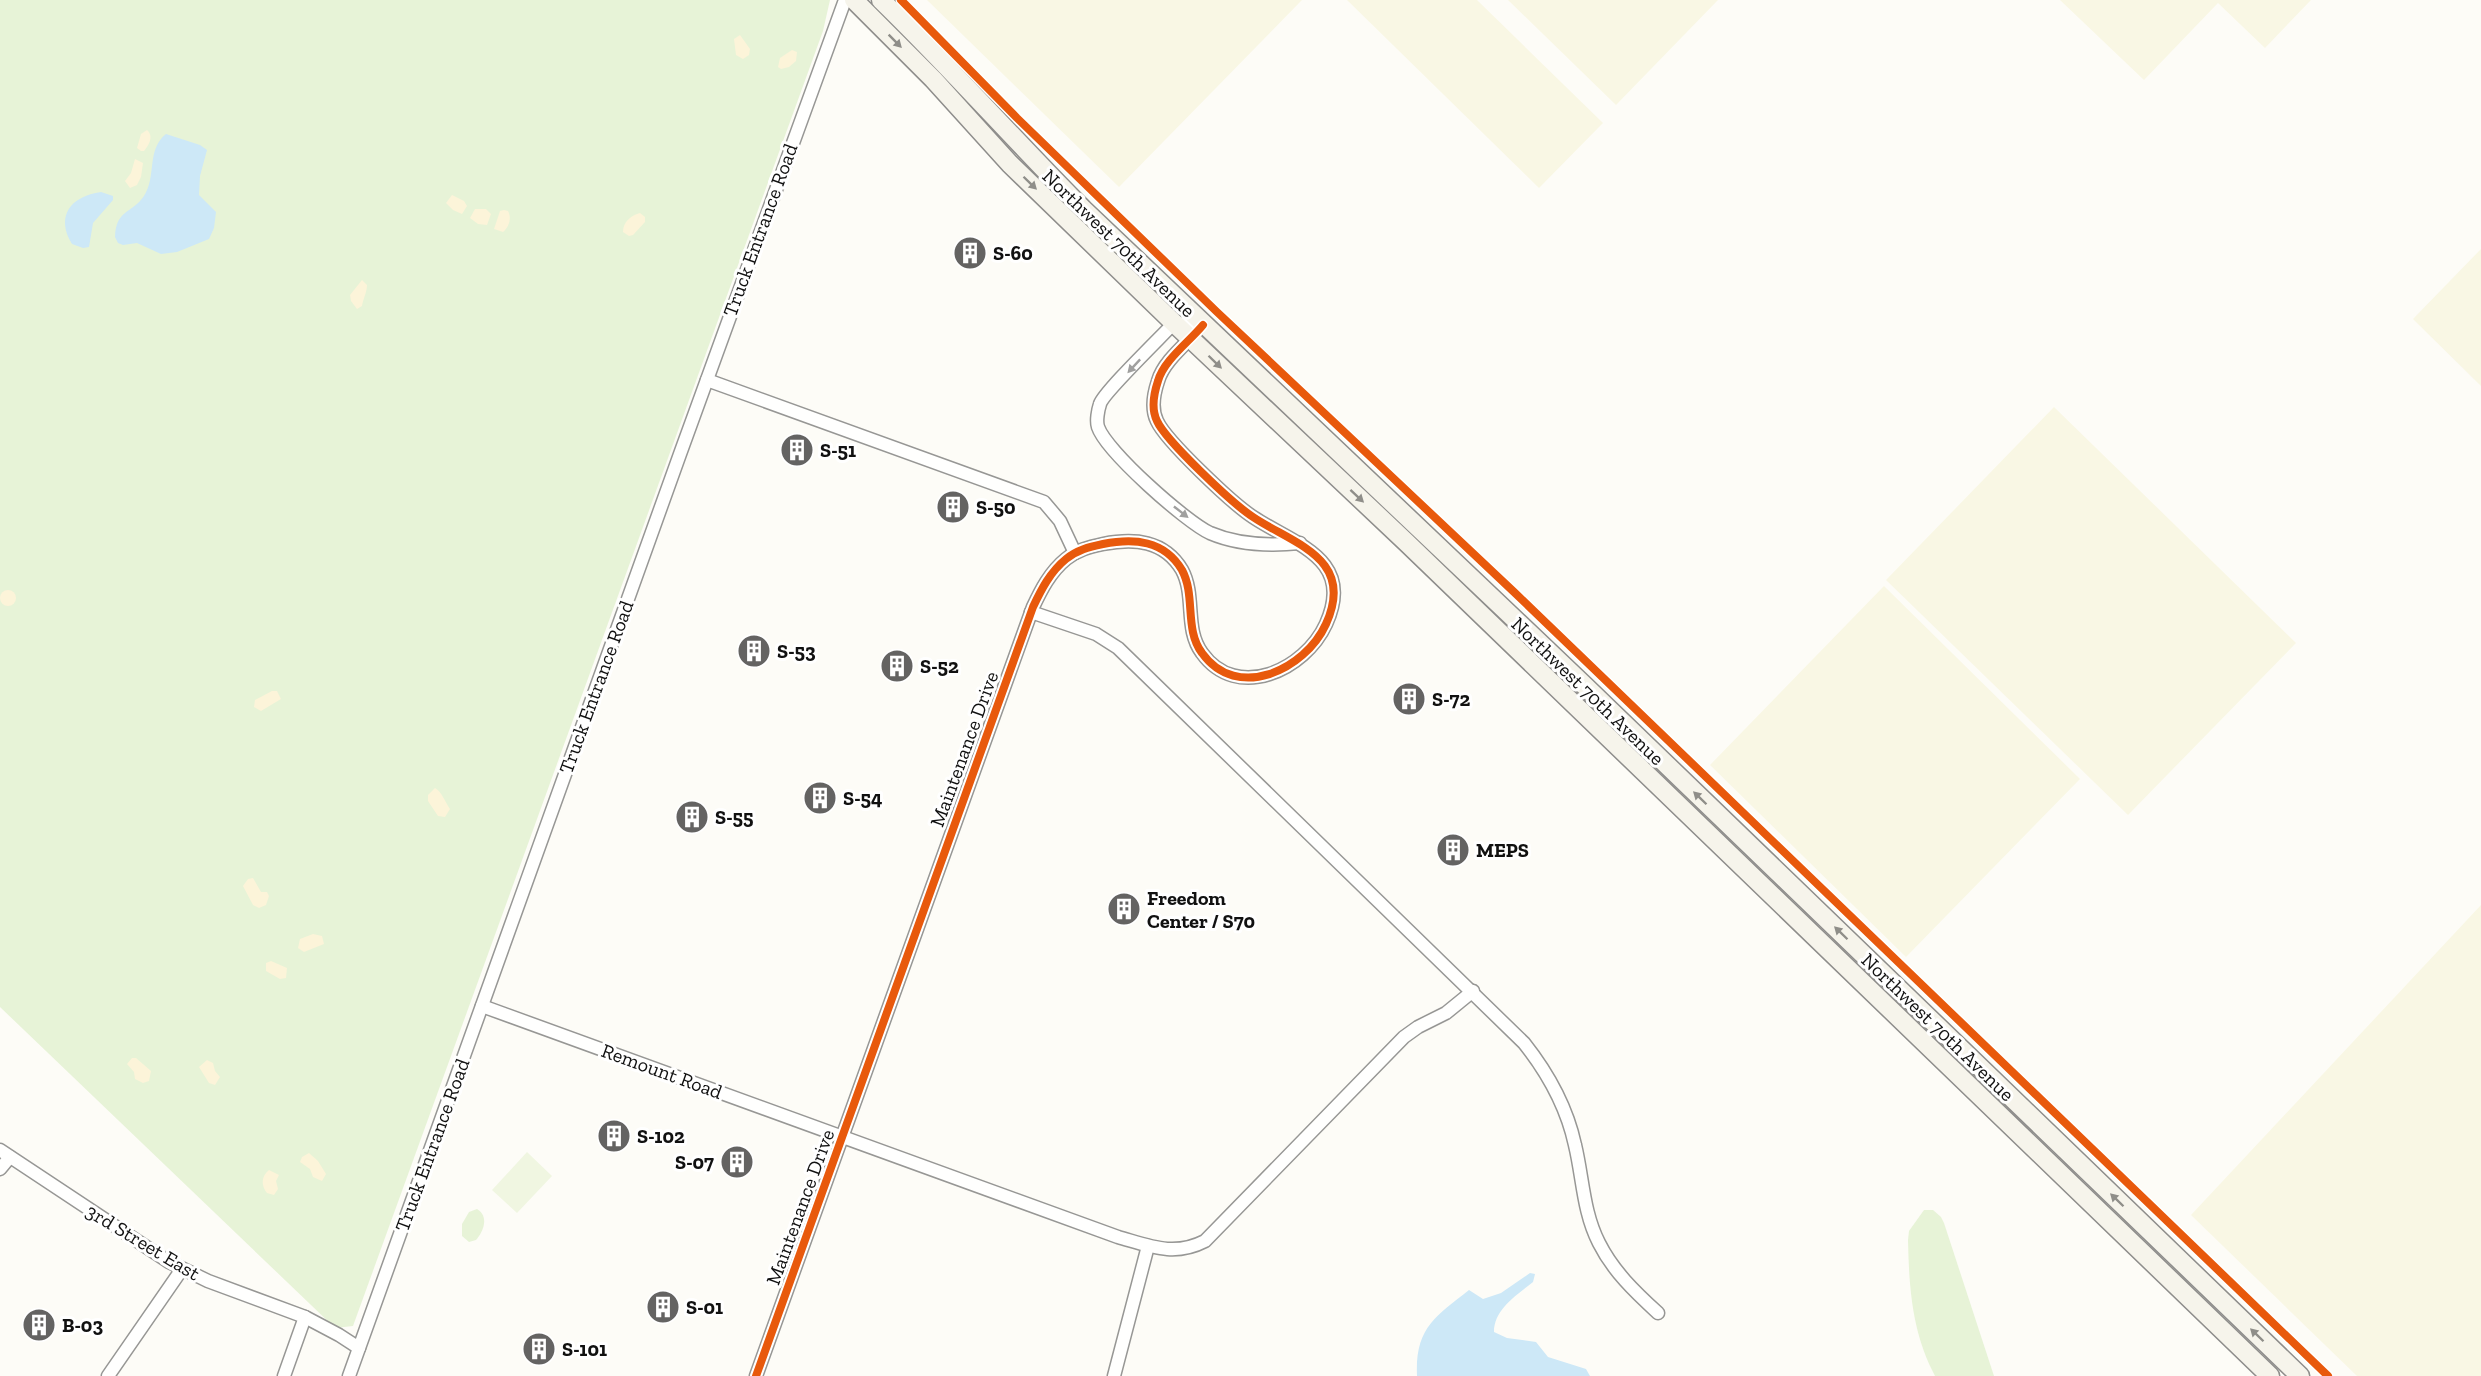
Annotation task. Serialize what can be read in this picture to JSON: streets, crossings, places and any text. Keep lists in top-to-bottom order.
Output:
{
  "streets": {
    "main road": ["Northwest 70th Avenue"],
    "street": [
      "Truck Entrance Road",
      "Maintenance Drive",
      "Remount Road",
      "3rd Street East"
    ]
  },
  "crossings": [
    ["Truck Entrance Road", "Remount Road"],
    ["Truck Entrance Road", "3rd Street East"],
    ["Maintenance Drive", "Remount Road"]
  ],
  "places": {
    "building": [
      "S-60",
      "S-51",
      "S-50",
      "S-53",
      "S-52",
      "S-72",
      "S-54",
      "S-55",
      "MEPS",
      "Freedom Center / S70",
      "S-102",
      "S-07",
      "S-01",
      "B-03",
      "S-101"
    ]
  }
}
